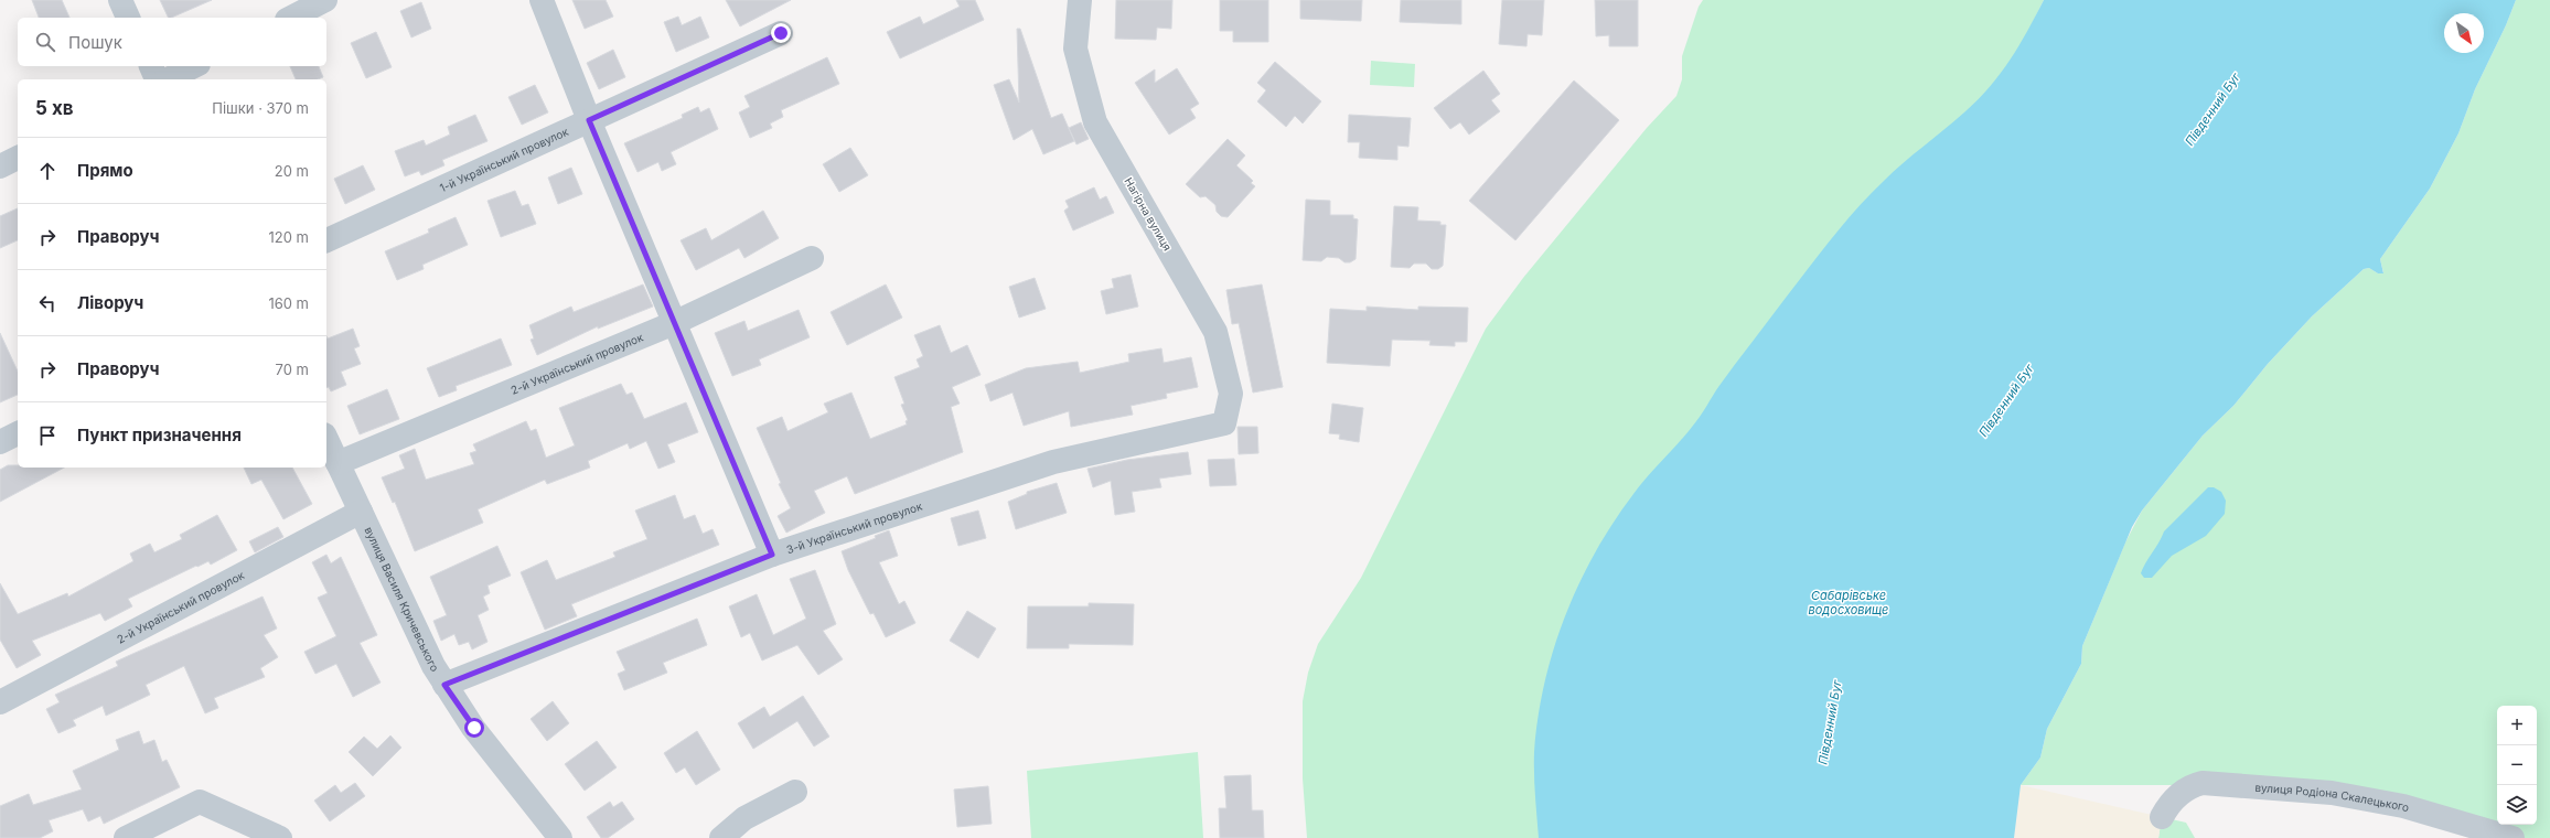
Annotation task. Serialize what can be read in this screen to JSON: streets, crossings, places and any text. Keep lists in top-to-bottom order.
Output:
{
  "streets": {
    "street": [
      "1-й Український провулок",
      "Нагірна вулиця",
      "2-й Український провулок",
      "3-й Український провулок",
      "вулиця Василя Кричевського",
      "вулиця Родіона Скалецького"
    ]
  },
  "crossings": [
    ["Нагірна вулиця", "3-й Український провулок"],
    ["2-й Український провулок", "вулиця Василя Кричевського"],
    ["3-й Український провулок", "вулиця Василя Кричевського"]
  ],
  "water": ["Південний Буг", "Сабарівське водосховище"],
  "north": "bottom right",
  "page": {
    "search": "Пошук",
    "heading": ["5 хв", "Пішки · 370 m"],
    "list": [
      ["Прямо", "20 m"],
      ["Праворуч", "120 m"],
      ["Ліворуч", "160 m"],
      ["Праворуч", "70 m"],
      "Пункт призначення"
    ],
    "map_buttons": ["+", "−"]
  }
}
